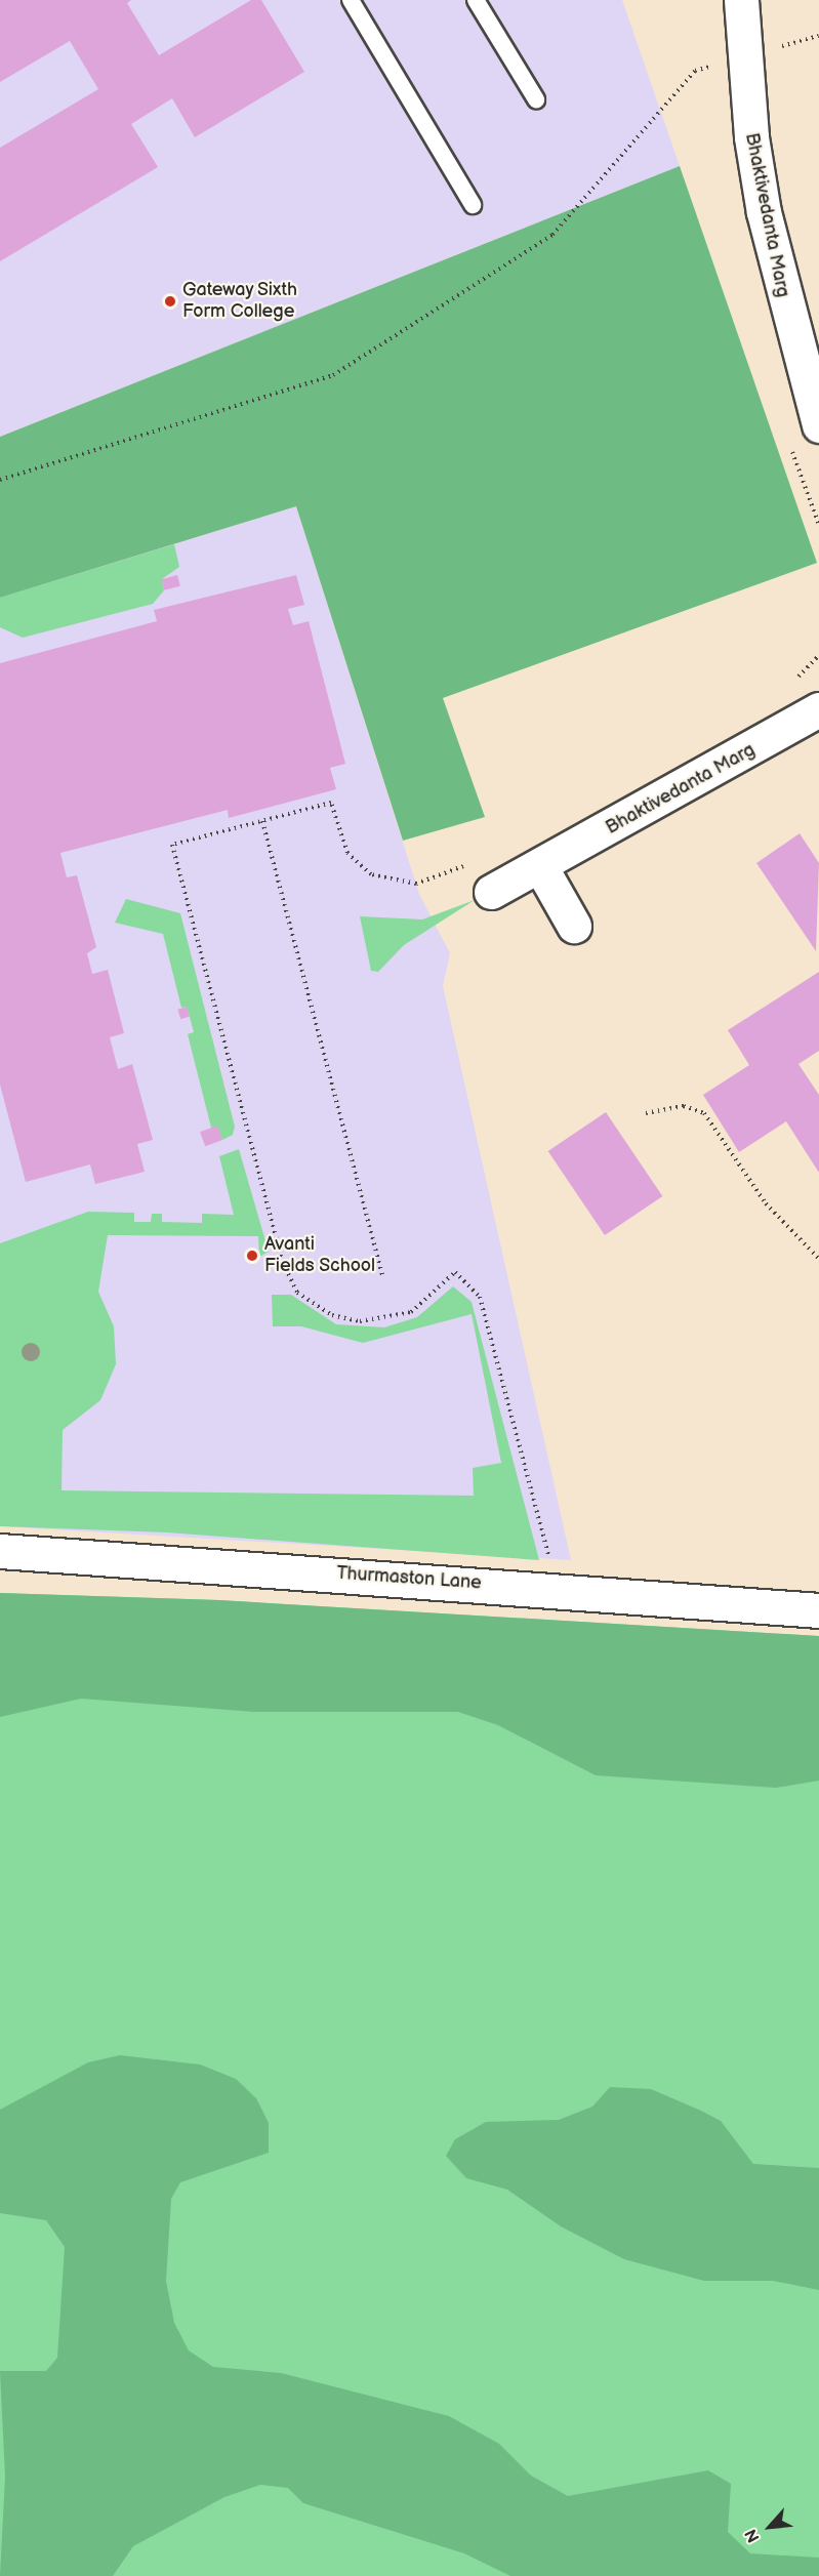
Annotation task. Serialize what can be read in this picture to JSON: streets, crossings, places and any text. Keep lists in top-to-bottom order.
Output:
{
  "streets": {
    "street": ["Bhaktivedanta Marg", "Thurmaston Lane"]
  },
  "places": ["Gateway Sixth Form College", "Avanti Fields School"],
  "north": "bottom left"
}
